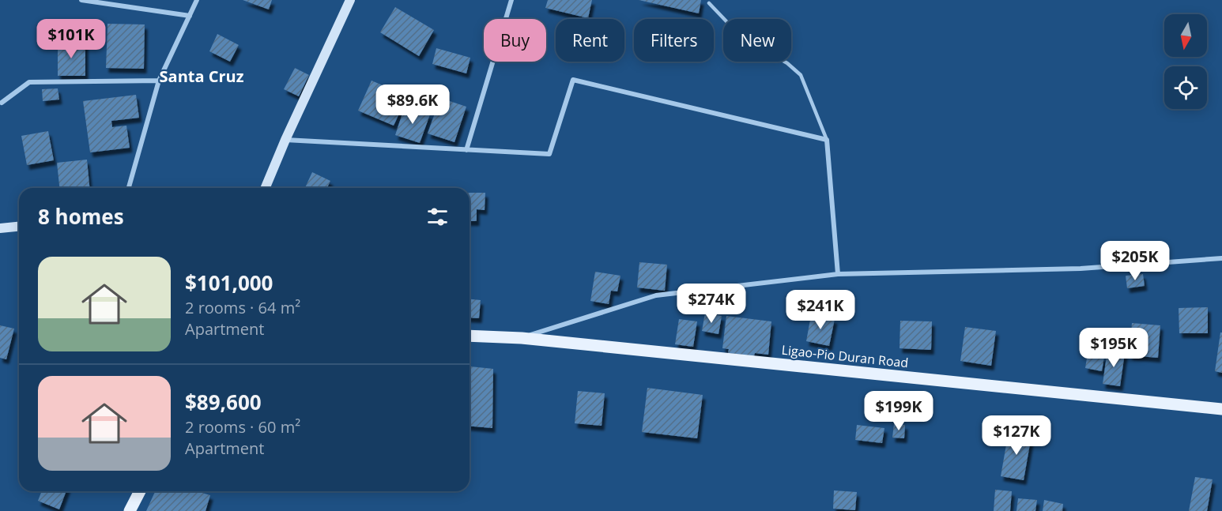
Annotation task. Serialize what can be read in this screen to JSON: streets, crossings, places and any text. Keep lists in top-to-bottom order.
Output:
{
  "streets": {
    "main road": ["Ligao-Pio Duran Road"]
  },
  "districts": ["Santa Cruz"],
  "north": "bottom",
  "page": {
    "price": [
      "$101K",
      "$89.6K",
      "$205K",
      "$274K",
      "$241K",
      "$195K",
      "$199K",
      "$127K"
    ],
    "chip": [
      "Buy",
      "Rent",
      "Filters",
      "New"
    ],
    "heading": "8 homes",
    "list": [
      {
        "name": "$101,000",
        "note": "2 rooms · 64 m² · Apartment"
      },
      {
        "name": "$89,600",
        "note": "2 rooms · 60 m² · Apartment"
      }
    ]
  }
}
